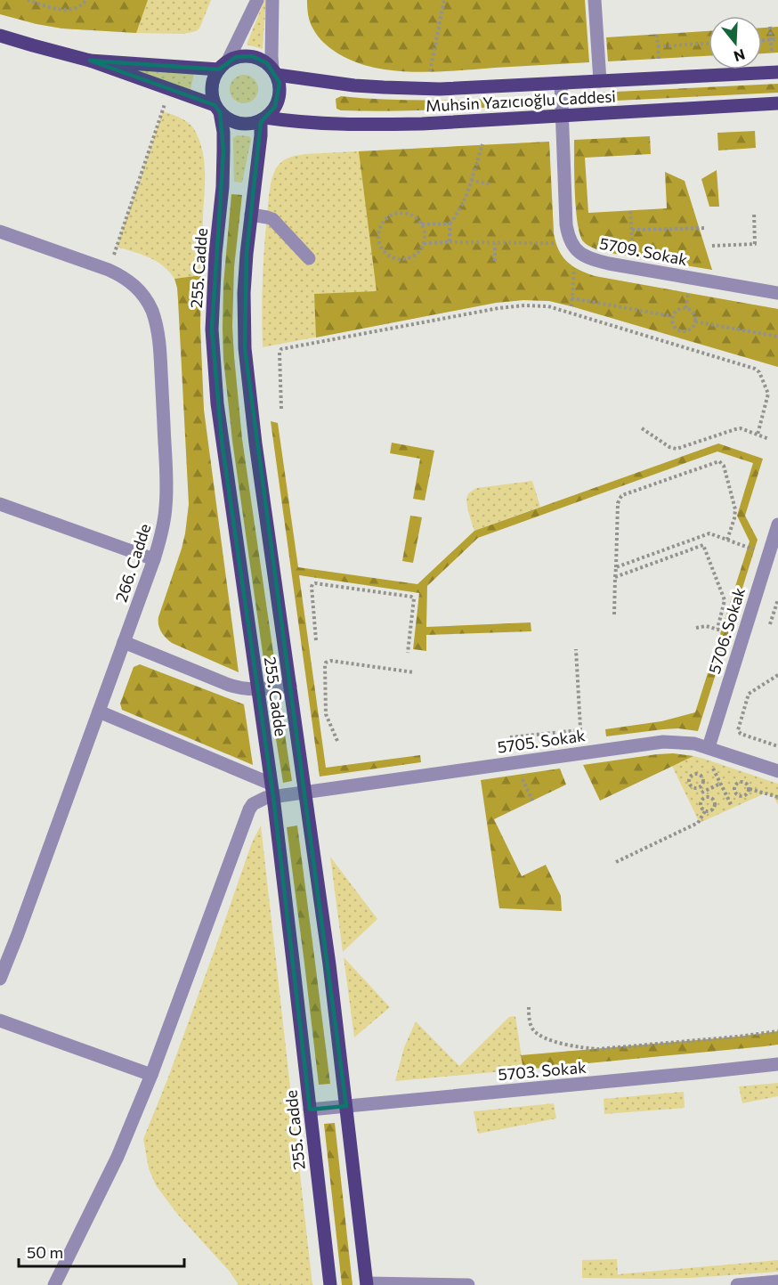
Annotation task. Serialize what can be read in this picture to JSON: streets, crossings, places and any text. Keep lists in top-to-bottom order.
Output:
{
  "streets": {
    "main road": ["Muhsin Yazıcıoğlu Caddesi", "255. Cadde"],
    "street": [
      "5709. Sokak",
      "266. Cadde",
      "5706. Sokak",
      "5705. Sokak",
      "5703. Sokak"
    ]
  },
  "crossings": [
    ["Muhsin Yazıcıoğlu Caddesi", "5709. Sokak"],
    ["Muhsin Yazıcıoğlu Caddesi", "255. Cadde"],
    ["255. Cadde", "5705. Sokak"],
    ["255. Cadde", "5703. Sokak"],
    ["5706. Sokak", "5705. Sokak"]
  ],
  "scale_bar": "50 m",
  "north": "bottom"
}
